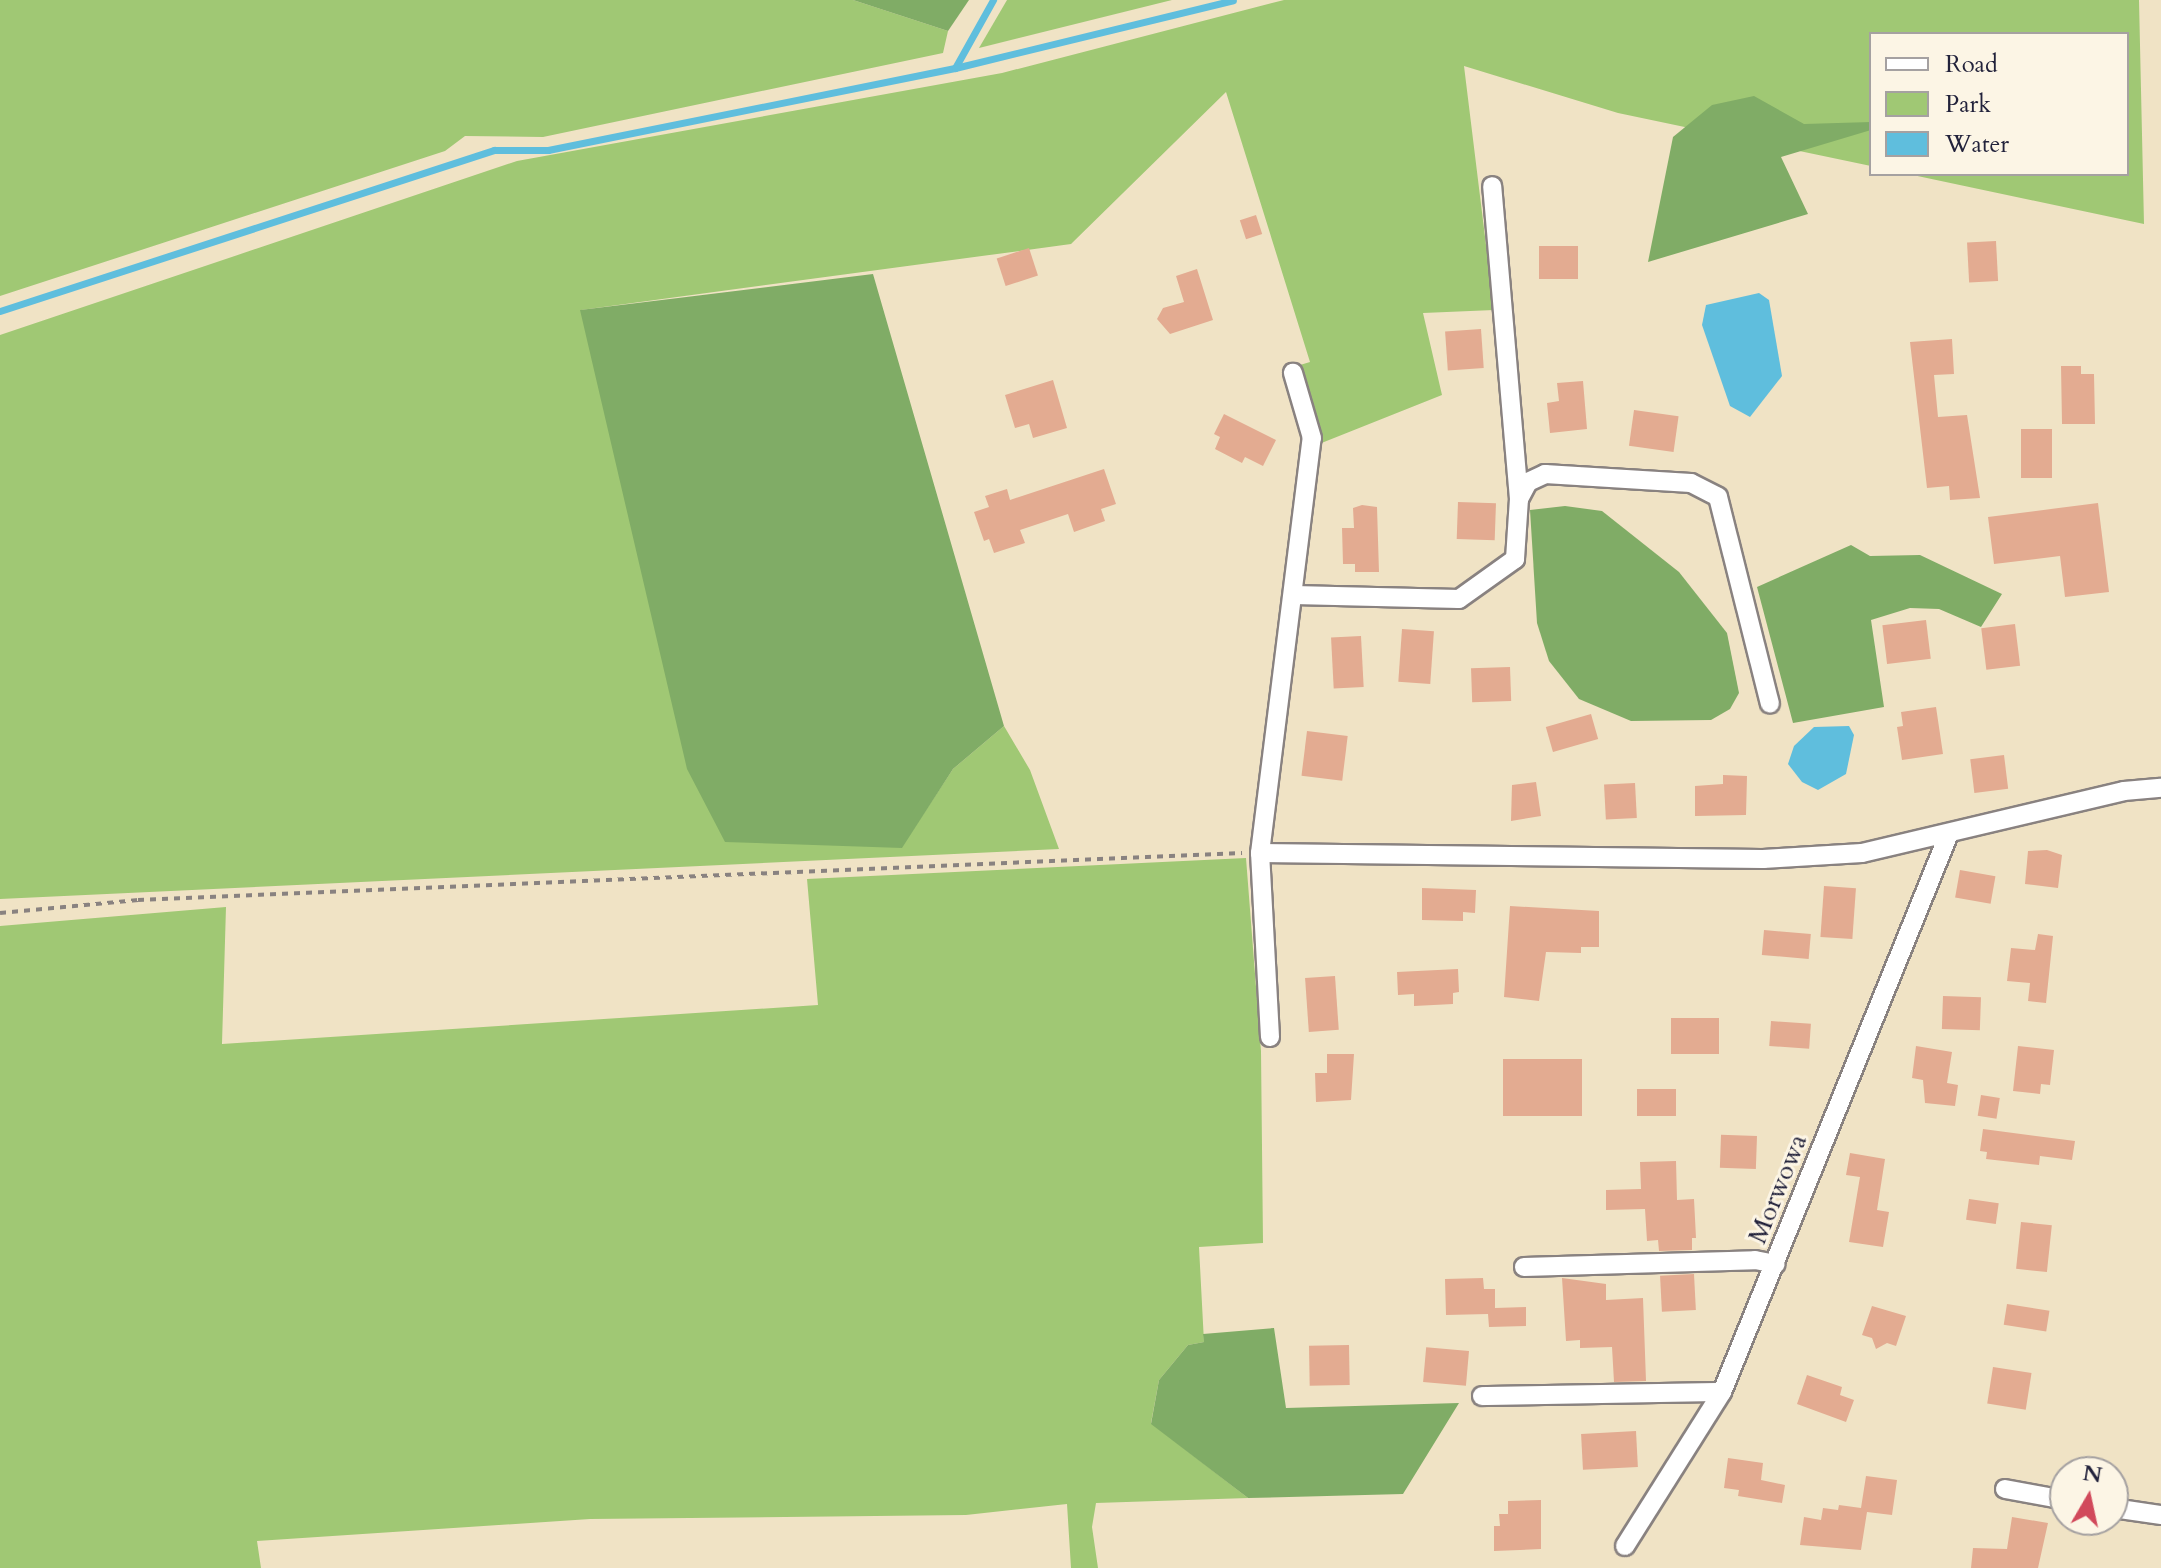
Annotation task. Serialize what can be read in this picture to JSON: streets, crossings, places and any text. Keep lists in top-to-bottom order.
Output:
{
  "streets": {
    "street": ["Morwowa"]
  },
  "legend": ["Road", "Park", "Water"],
  "north": "top"
}
